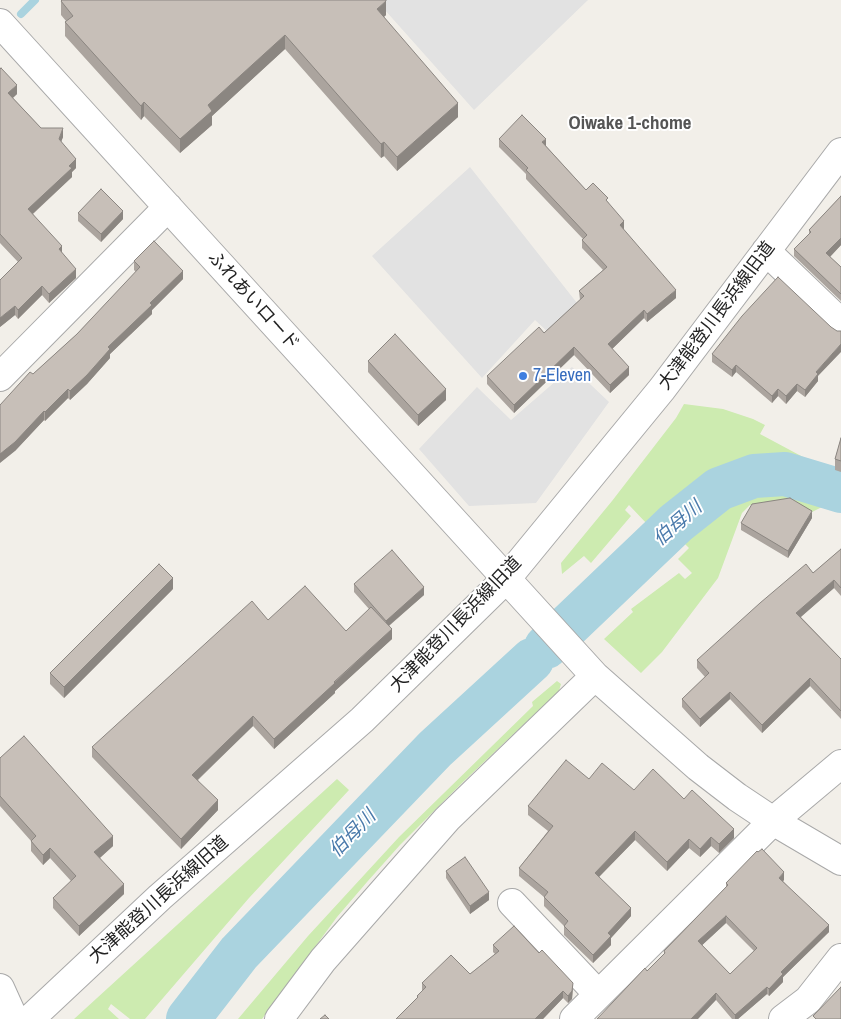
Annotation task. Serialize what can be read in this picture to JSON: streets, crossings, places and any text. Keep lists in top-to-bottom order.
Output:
{
  "streets": {
    "street": ["ふれあいロード", "大津能登川長浜線旧道"]
  },
  "crossings": [
    ["ふれあいロード", "大津能登川長浜線旧道"]
  ],
  "districts": ["Oiwake 1-chome"],
  "water": ["伯母川"],
  "places": ["7-Eleven"]
}
